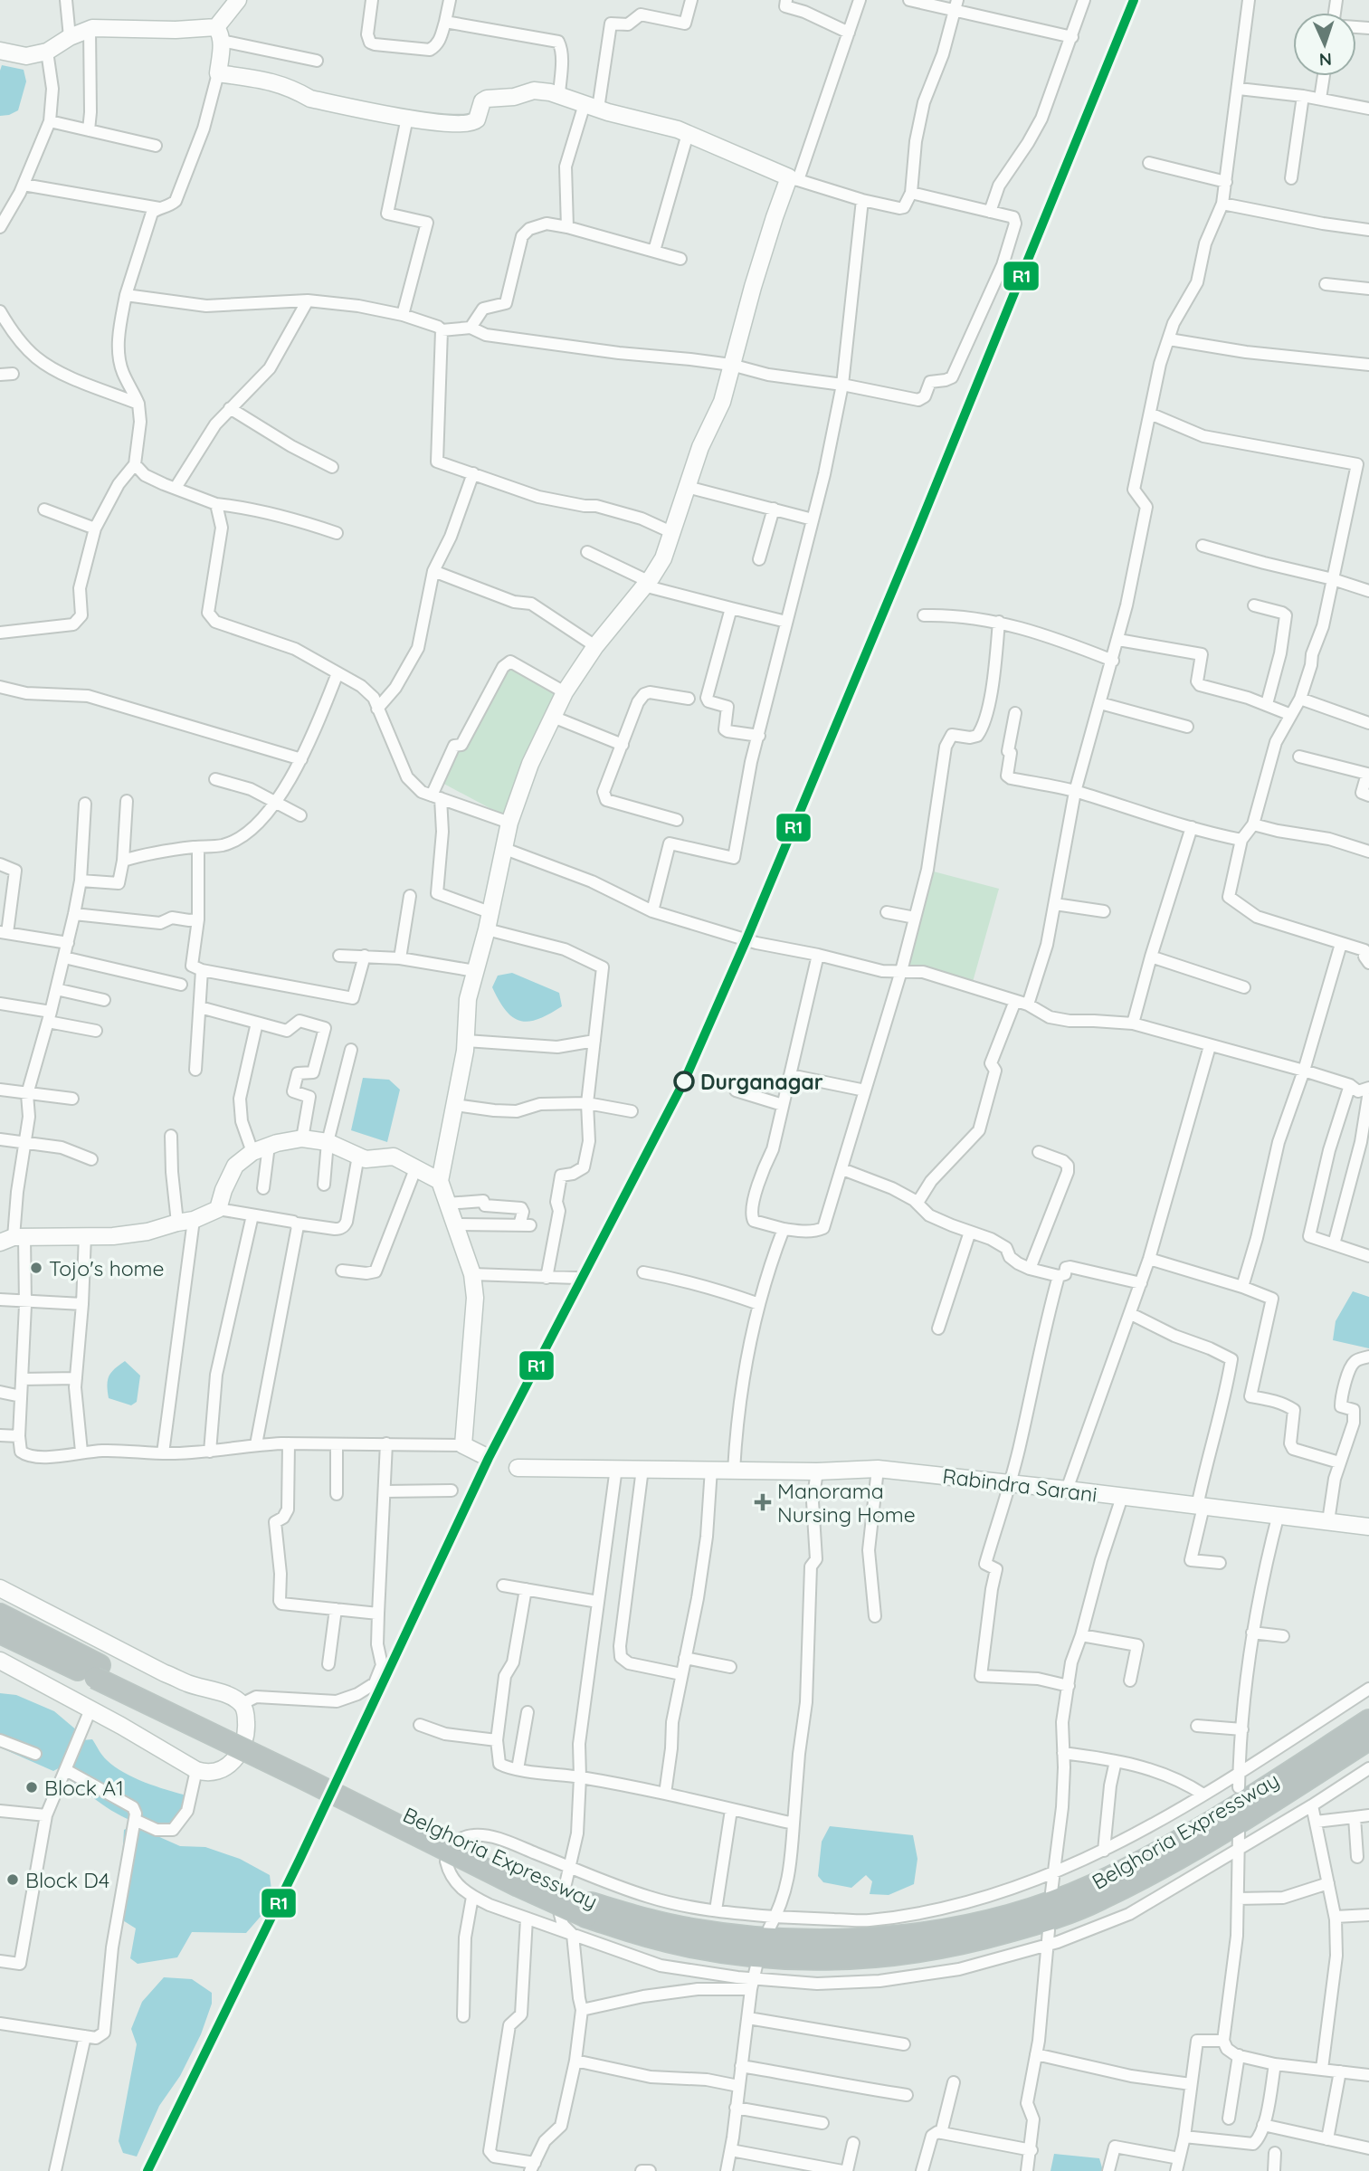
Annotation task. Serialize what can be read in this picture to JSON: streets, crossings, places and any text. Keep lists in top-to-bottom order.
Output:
{
  "streets": {
    "highway": ["Belghoria Expressway"],
    "street": ["Rabindra Sarani"]
  },
  "places": {
    "other": [
      "Durganagar",
      "Tojo's home",
      "Block A1",
      "Block D4"
    ],
    "health": ["Manorama Nursing Home"]
  },
  "lines": ["transit line R1"],
  "north": "bottom"
}
